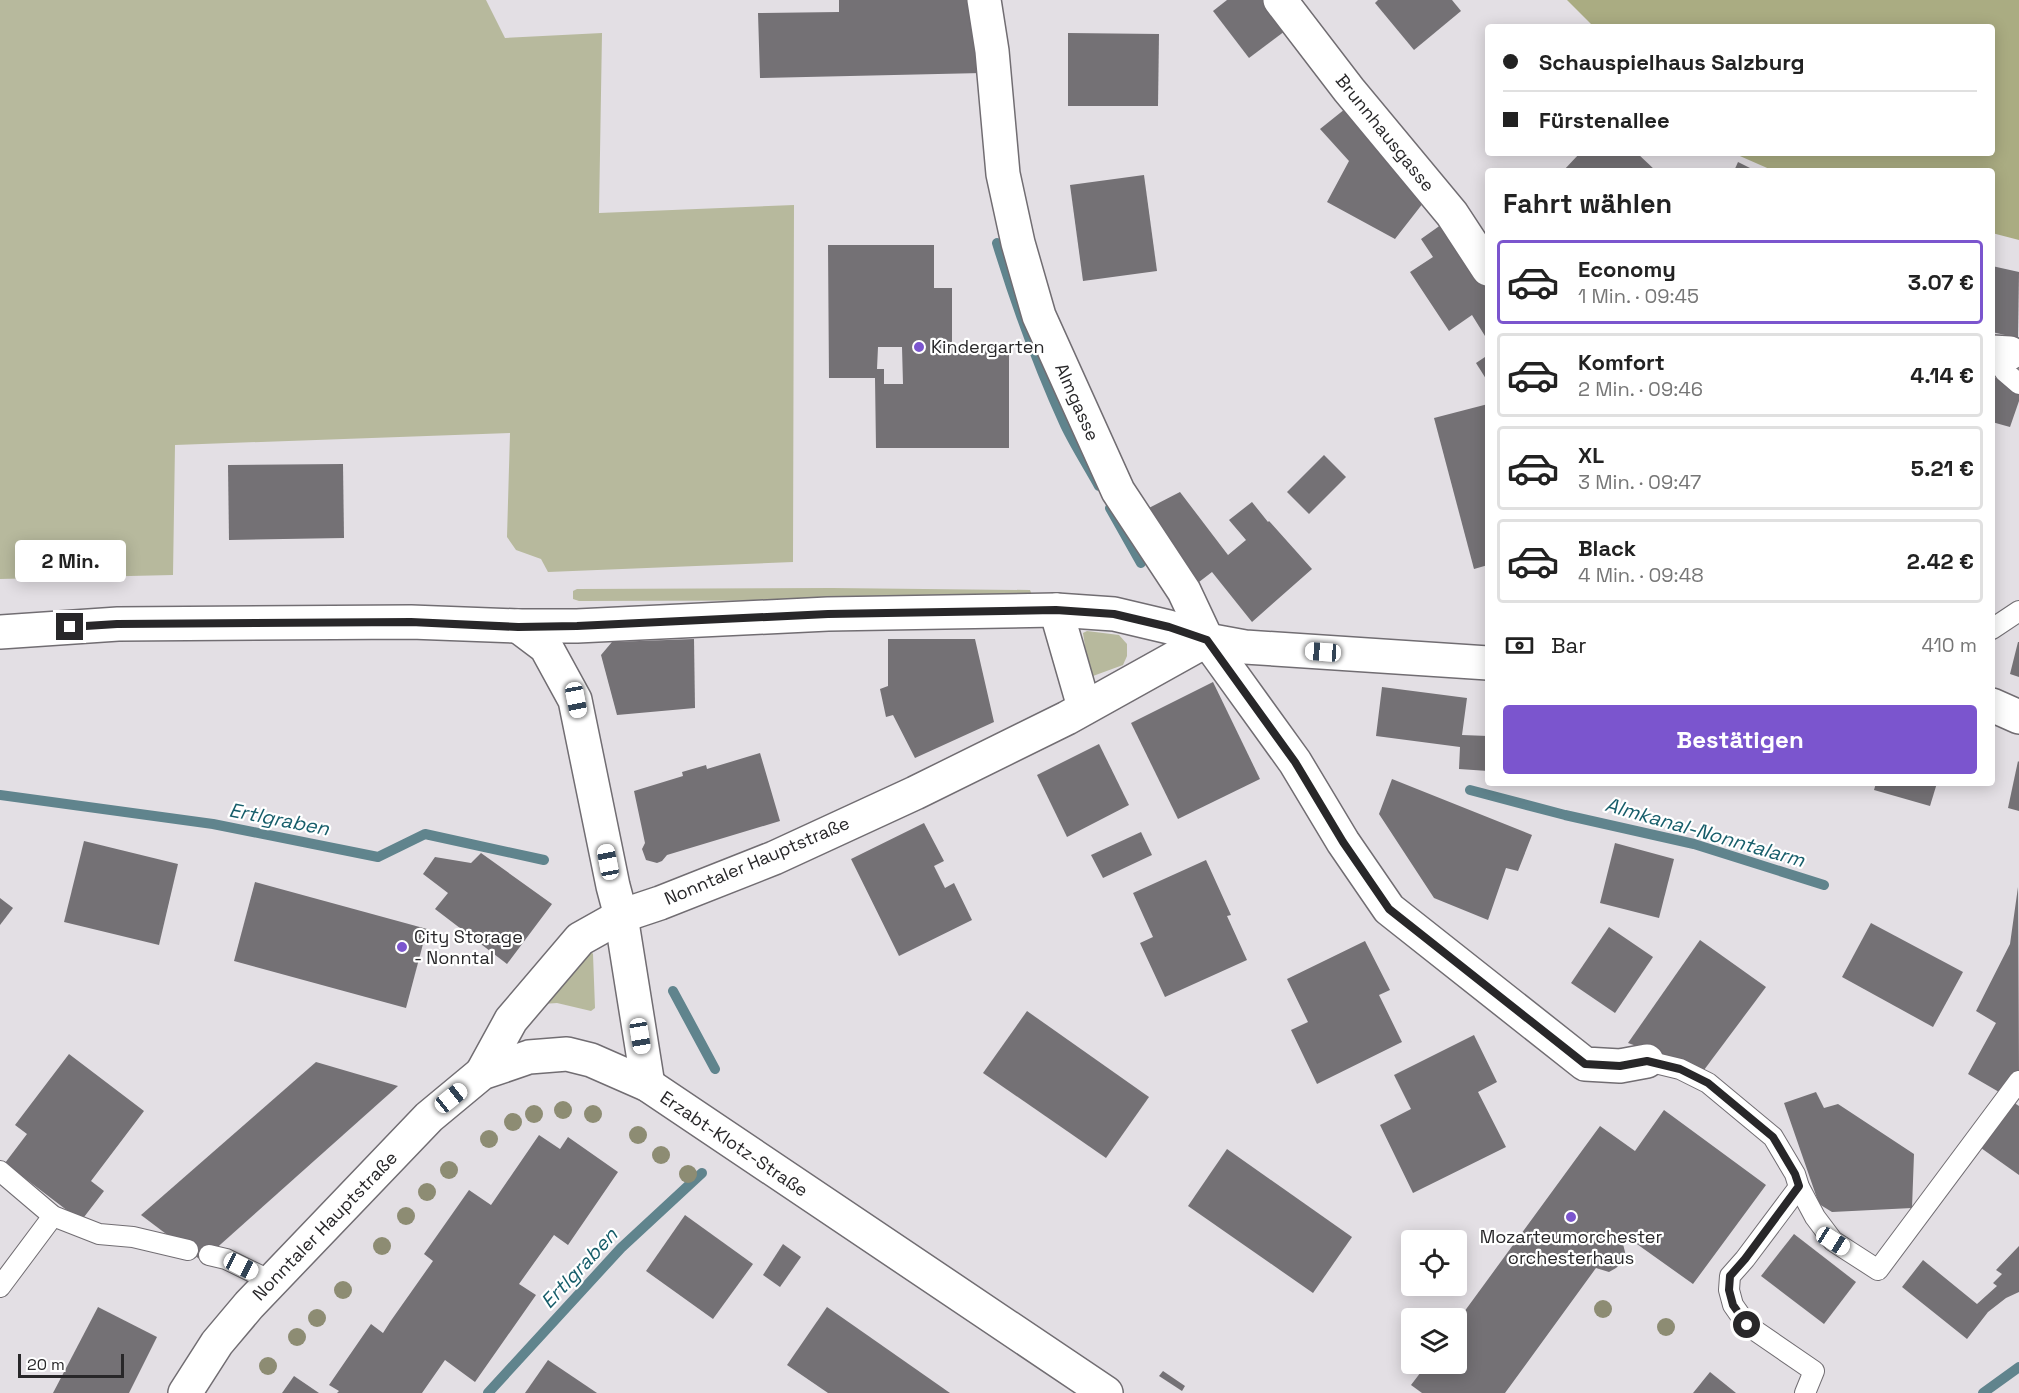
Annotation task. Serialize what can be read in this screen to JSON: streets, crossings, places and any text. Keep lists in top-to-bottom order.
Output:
{
  "streets": {
    "street": [
      "Brunnhausgasse",
      "Almgasse",
      "Nonntaler Hauptstraße",
      "Erzabt-Klotz-Straße"
    ]
  },
  "crossings": [
    ["Almgasse", "Nonntaler Hauptstraße"],
    ["Nonntaler Hauptstraße", "Erzabt-Klotz-Straße"]
  ],
  "water": ["Ertlgraben", "Almkanal-Nonntalarm"],
  "places": ["Kindergarten", "City Storage - Nonntal", "Mozarteumorchester orchesterhaus"],
  "scale_bar": "20 m",
  "page": {
    "banner": ["Schauspielhaus Salzburg", "Fürstenallee"],
    "heading": "Fahrt wählen",
    "list": [
      {
        "name": "Economy",
        "note": "1 Min. · 09:45",
        "value": "3.07 €"
      },
      {
        "name": "Komfort",
        "note": "2 Min. · 09:46",
        "value": "4.14 €"
      },
      {
        "name": "XL",
        "note": "3 Min. · 09:47",
        "value": "5.21 €"
      },
      {
        "name": "Black",
        "note": "4 Min. · 09:48",
        "value": "2.42 €"
      }
    ],
    "bubble": "2 Min.",
    "pay": ["Bar", "410 m"],
    "buttons": "Bestätigen",
    "scale": "20 m"
  }
}
